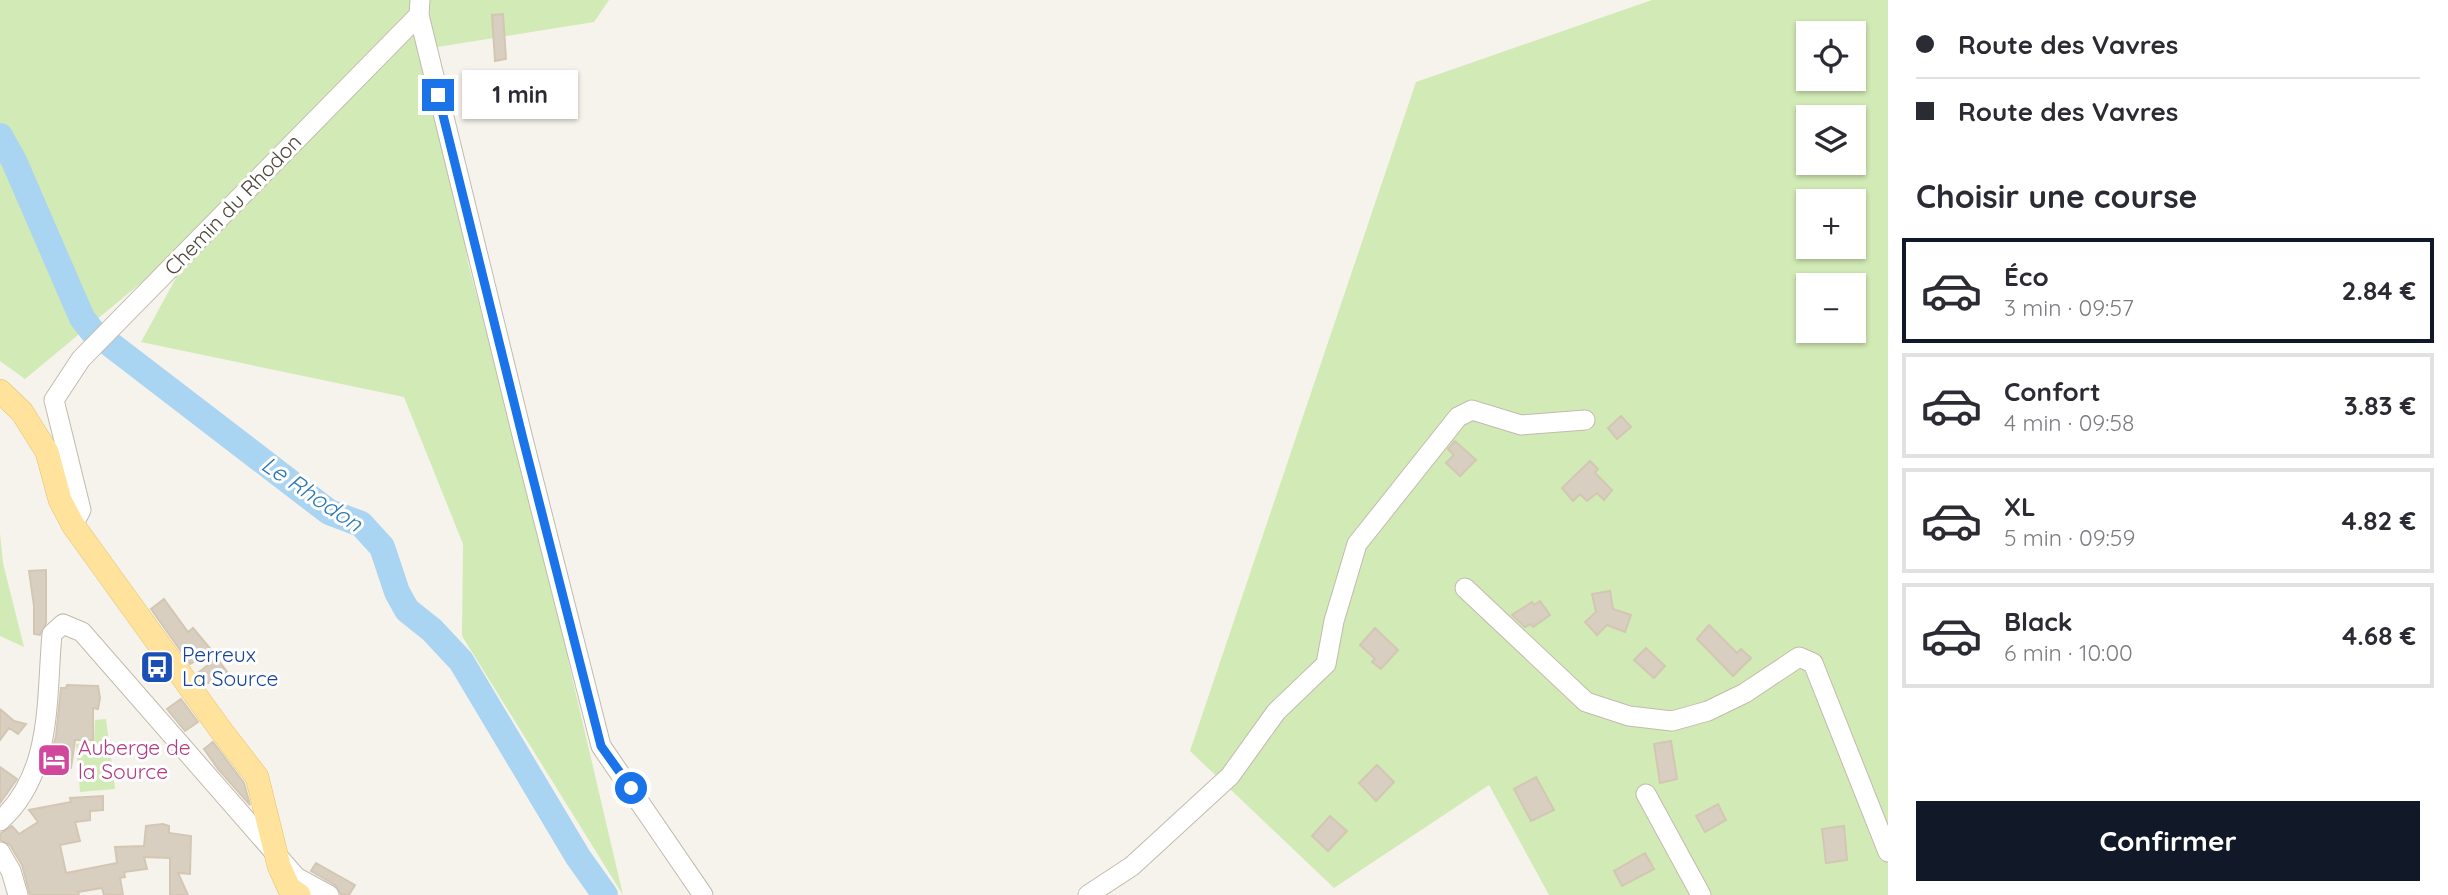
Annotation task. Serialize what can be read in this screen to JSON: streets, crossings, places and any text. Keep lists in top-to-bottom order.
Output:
{
  "streets": {
    "street": ["Chemin du Rhodon"]
  },
  "water": ["Le Rhodon"],
  "places": {
    "bus stop": ["Perreux La Source"],
    "hotel": ["Auberge de la Source"]
  },
  "page": {
    "banner": ["Route des Vavres", "Route des Vavres"],
    "map_buttons": ["+", "−"],
    "bubble": "1 min",
    "heading": "Choisir une course",
    "list": [
      {
        "name": "Éco",
        "note": "3 min · 09:57",
        "value": "2.84 €"
      },
      {
        "name": "Confort",
        "note": "4 min · 09:58",
        "value": "3.83 €"
      },
      {
        "name": "XL",
        "note": "5 min · 09:59",
        "value": "4.82 €"
      },
      {
        "name": "Black",
        "note": "6 min · 10:00",
        "value": "4.68 €"
      }
    ],
    "buttons": "Confirmer"
  }
}
